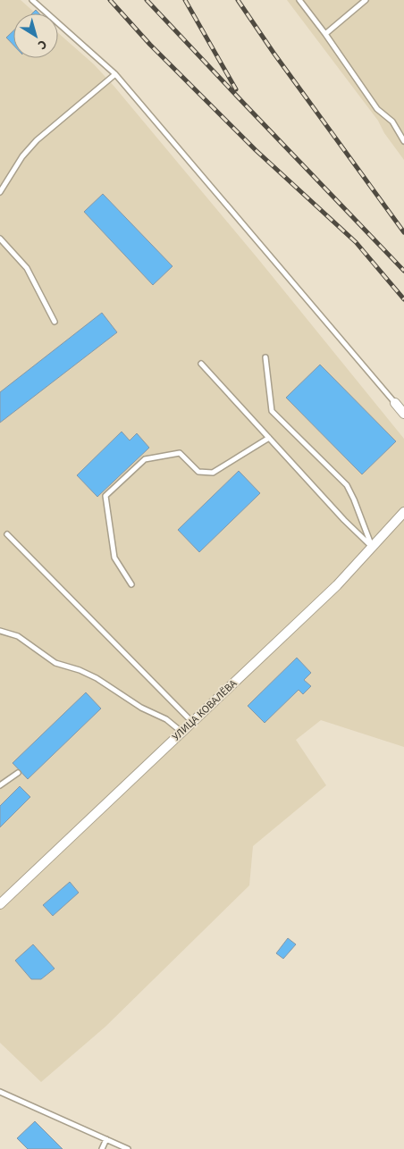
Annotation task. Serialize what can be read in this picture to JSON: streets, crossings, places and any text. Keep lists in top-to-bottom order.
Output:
{
  "streets": {
    "street": ["УЛИЦА КОВАЛЁВА"]
  },
  "north": "bottom right"
}
